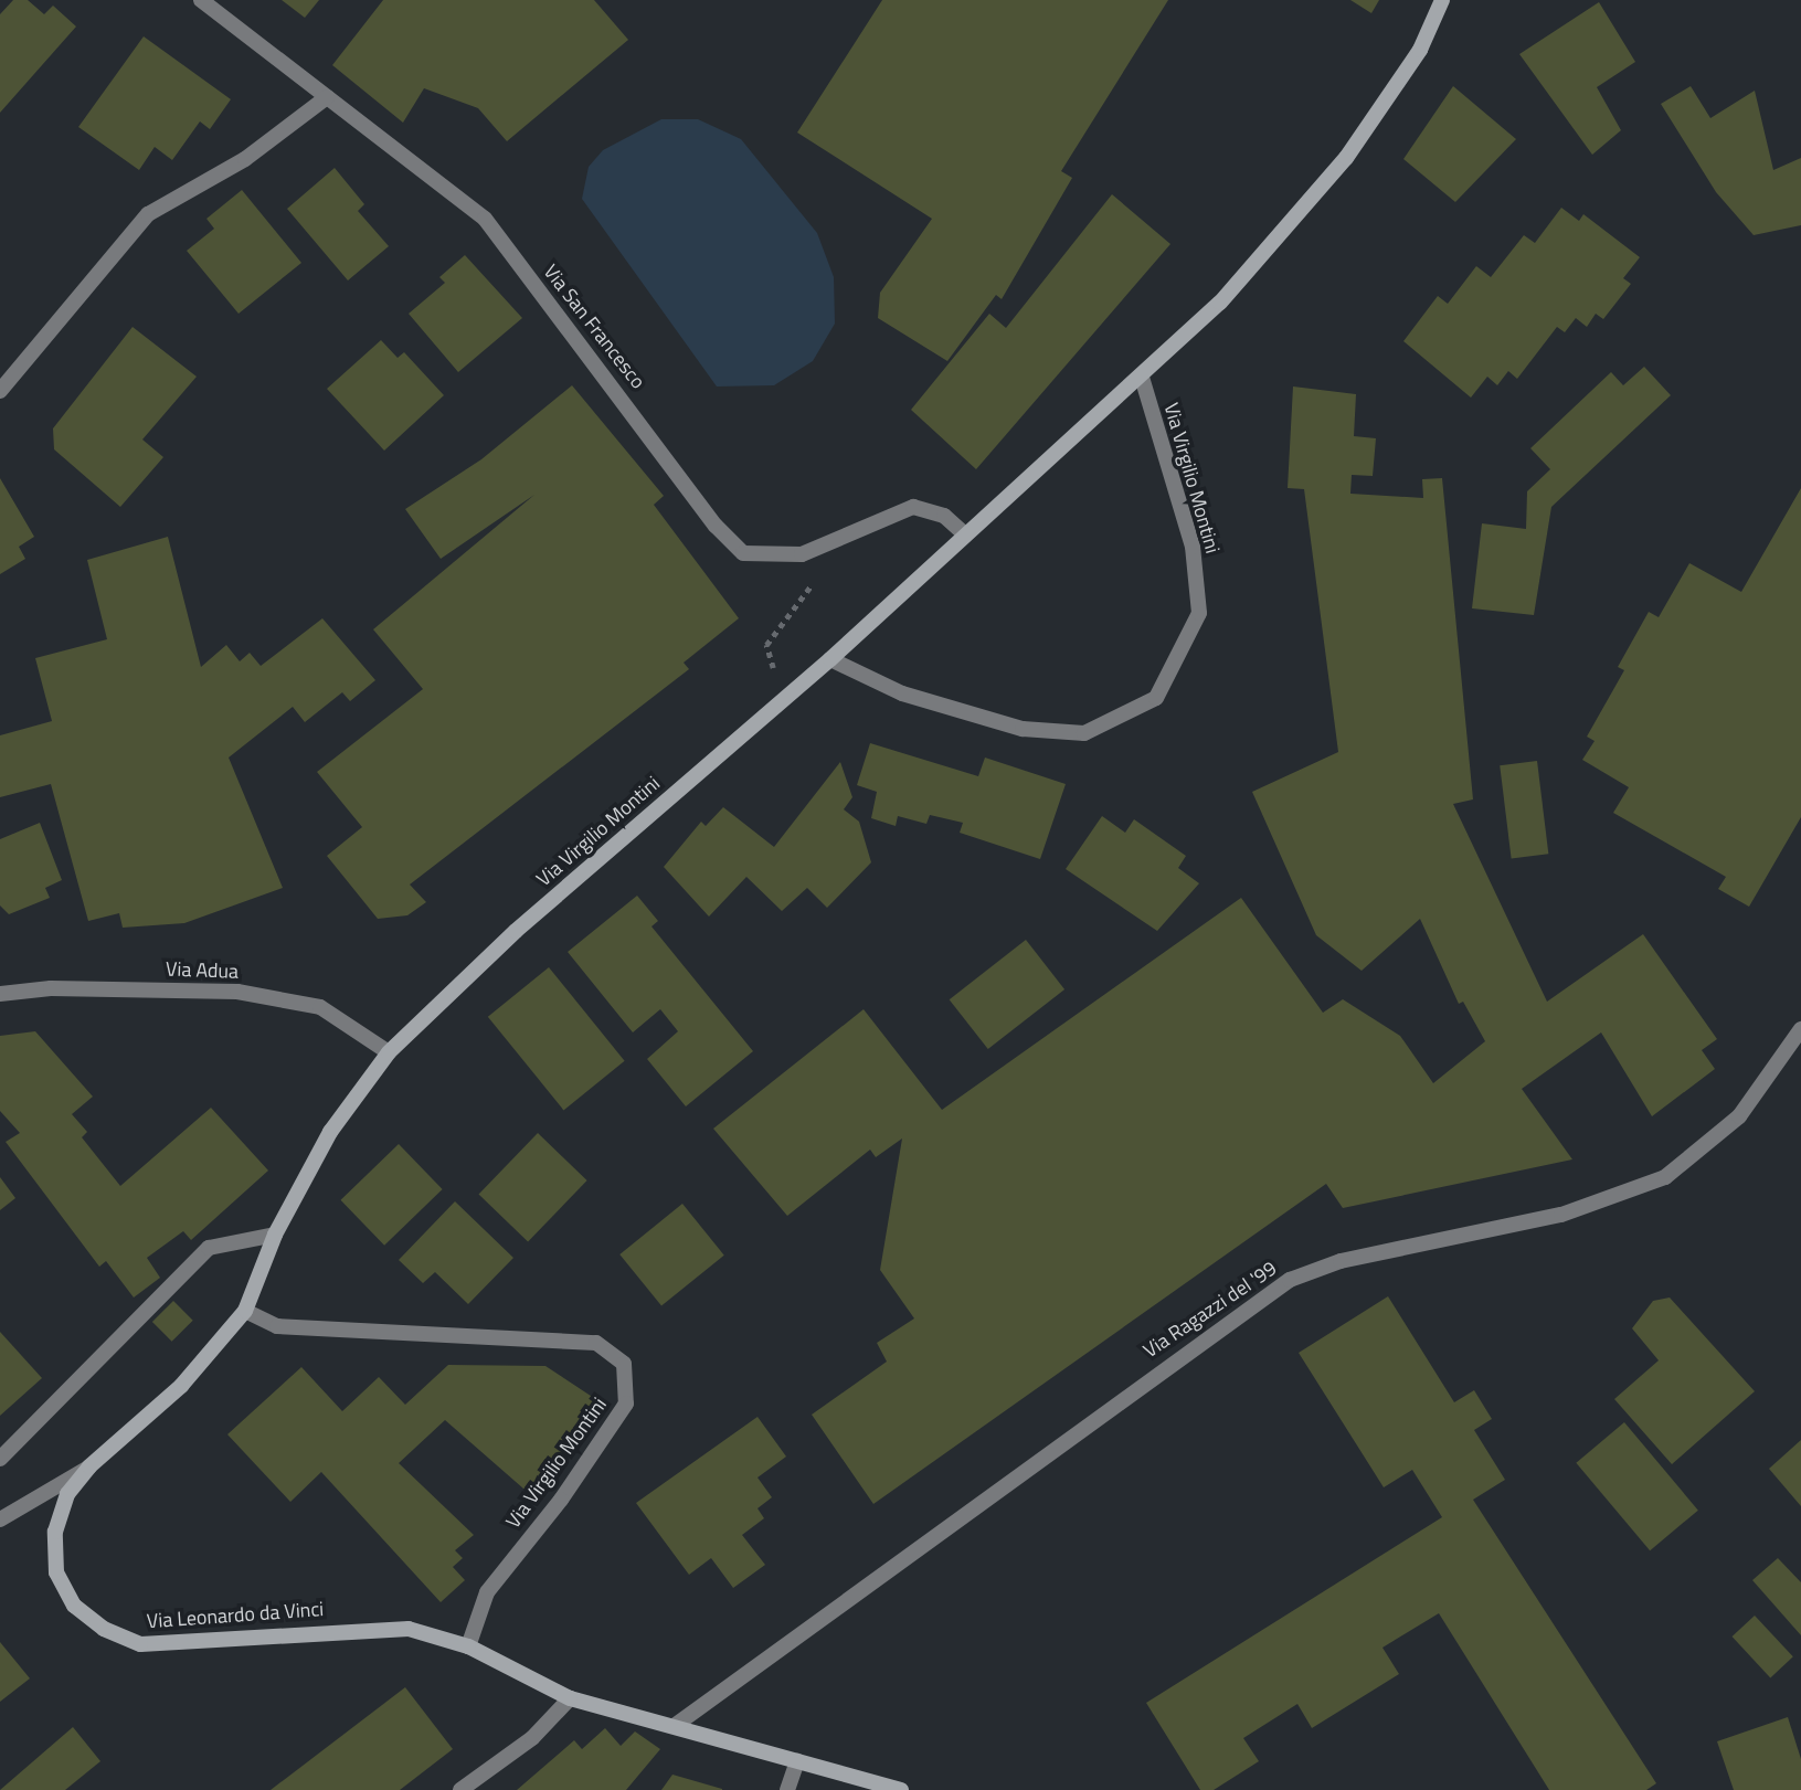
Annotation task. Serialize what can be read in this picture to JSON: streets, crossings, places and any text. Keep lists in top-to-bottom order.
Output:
{
  "streets": {
    "main road": ["Via Virgilio Montini", "Via Leonardo da Vinci"],
    "street": ["Via San Francesco", "Via Adua", "Via Ragazzi del '99"]
  },
  "crossings": [
    ["Via San Francesco", "Via Virgilio Montini"],
    ["Via Virgilio Montini", "Via Adua"],
    ["Via Virgilio Montini", "Via Leonardo da Vinci"]
  ]
}
